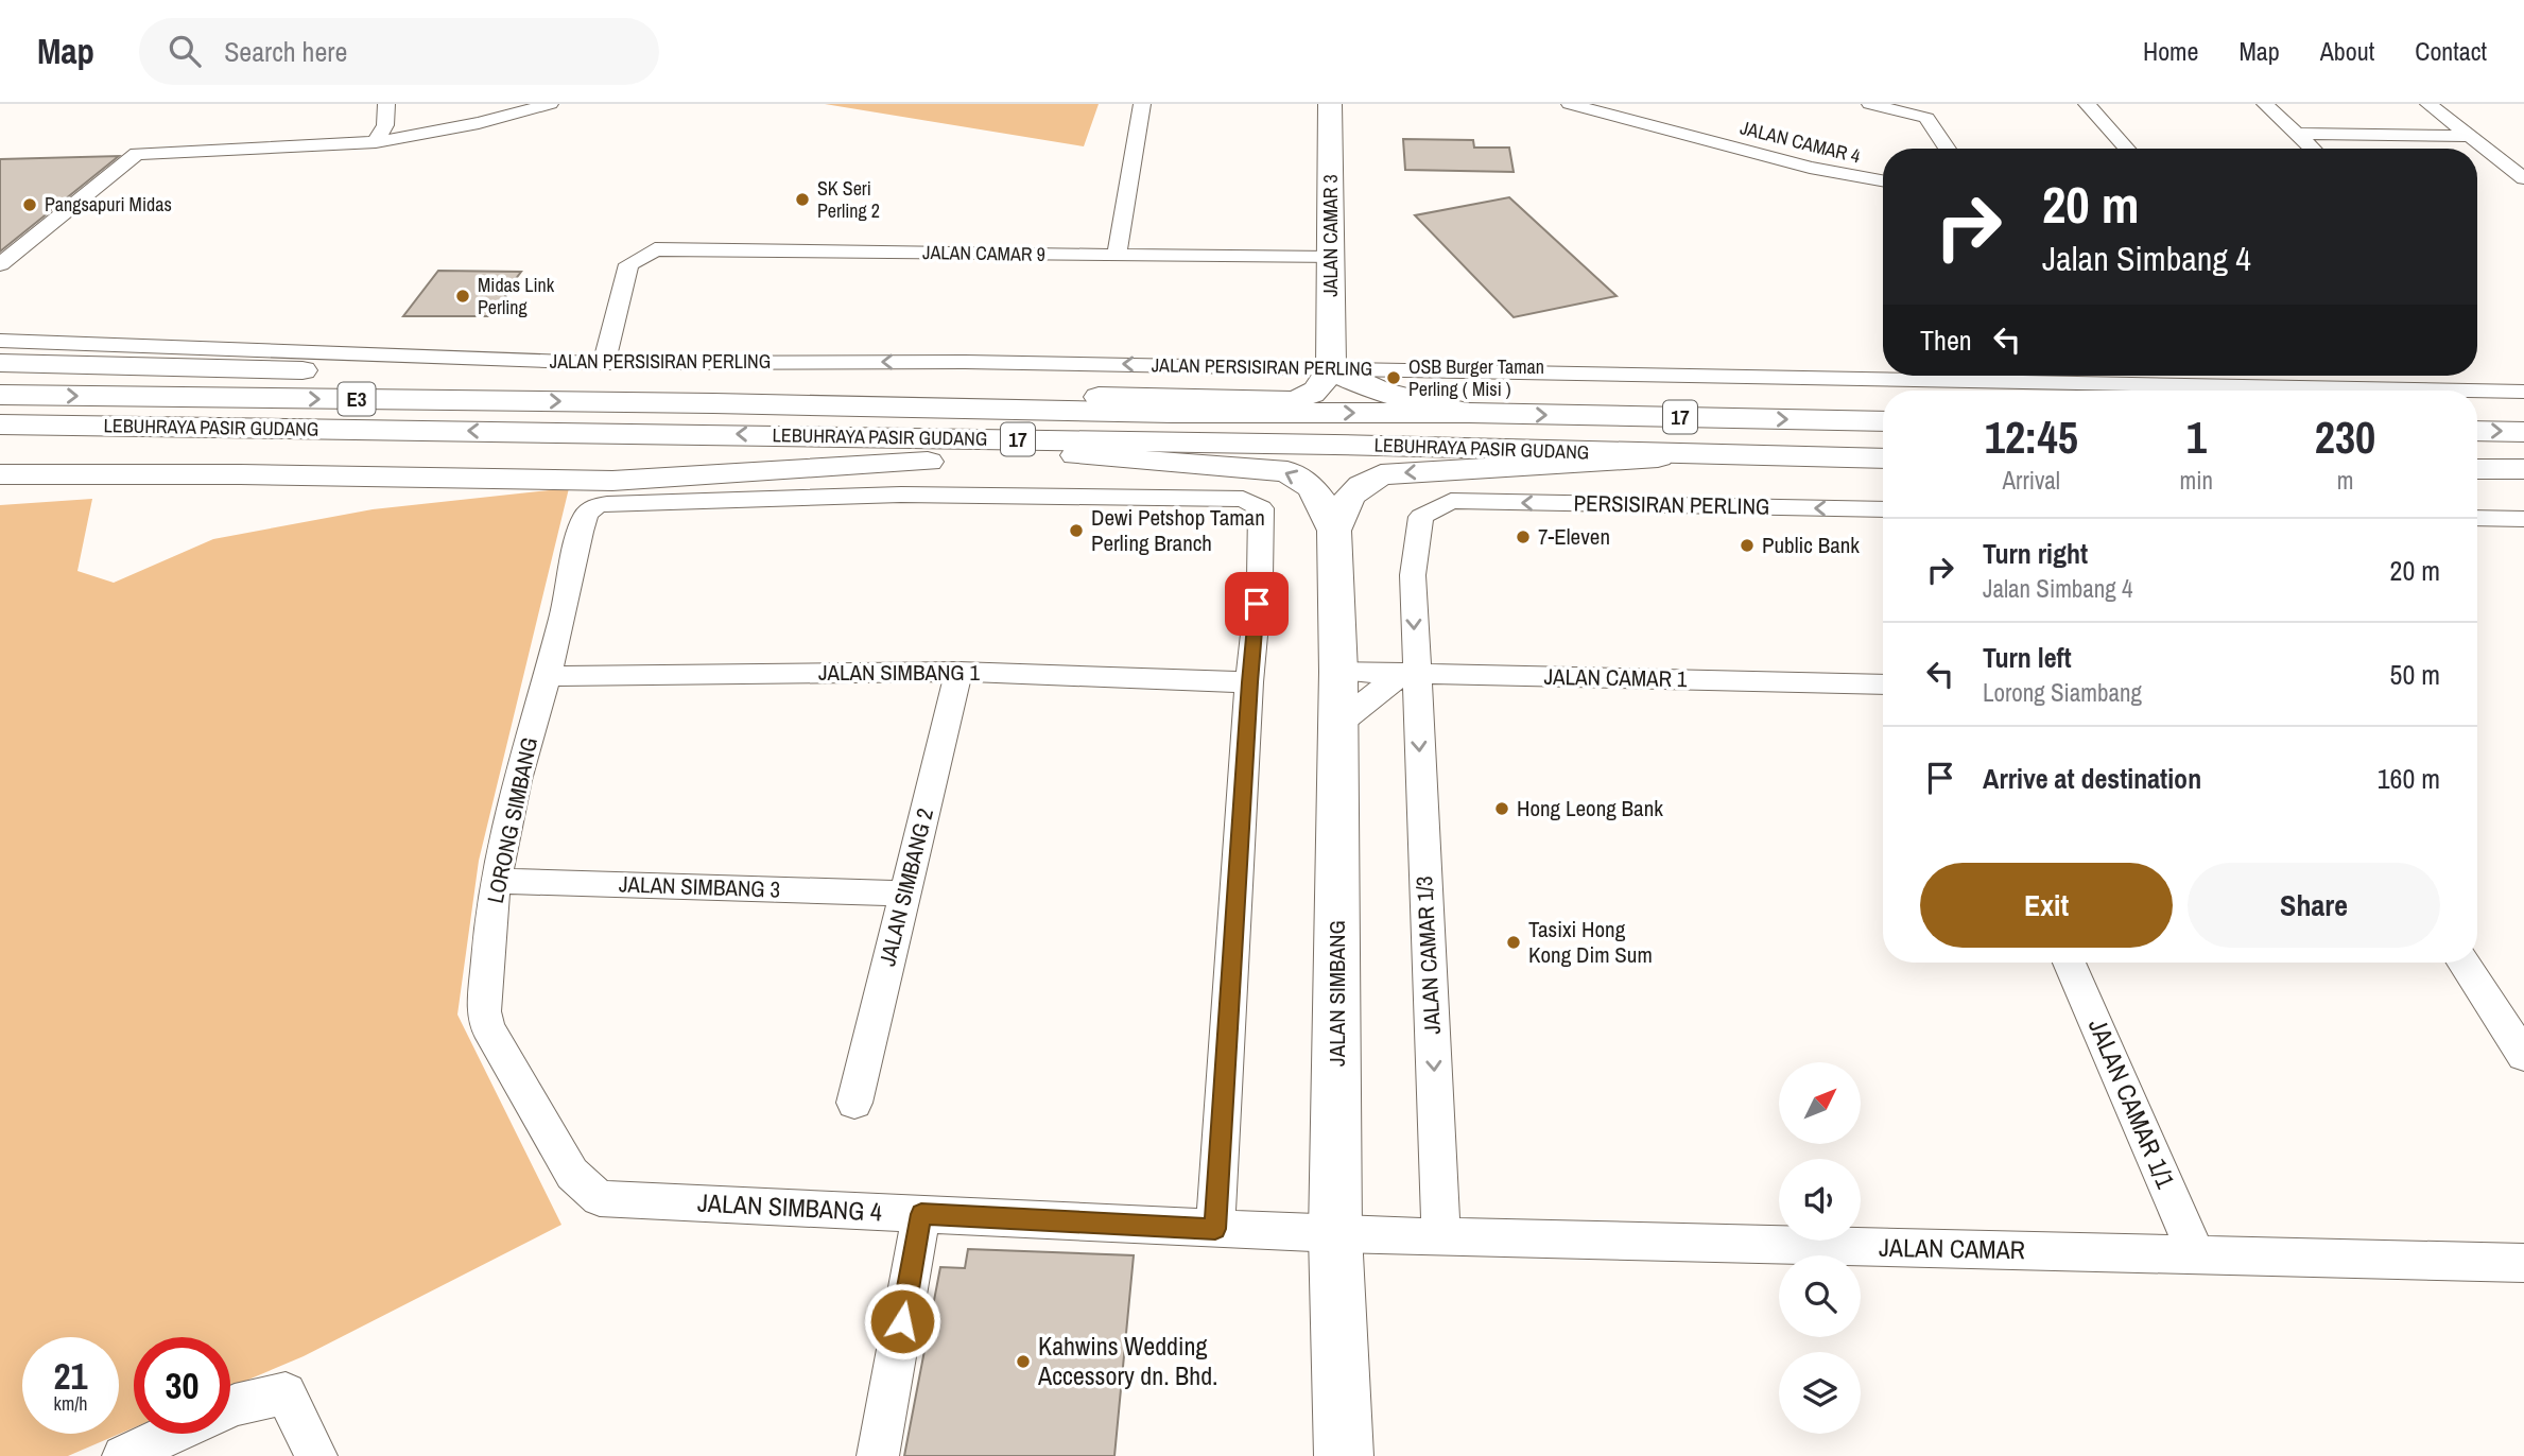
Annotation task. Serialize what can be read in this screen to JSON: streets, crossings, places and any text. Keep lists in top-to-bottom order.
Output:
{
  "streets": {
    "main road": [
      "JALAN CAMAR 3",
      "E3",
      "17",
      "LEBUHRAYA PASIR GUDANG",
      "JALAN SIMBANG"
    ],
    "street": [
      "JALAN CAMAR 4",
      "JALAN CAMAR 9",
      "JALAN PERSISIRAN PERLING",
      "PERSISIRAN PERLING",
      "JALAN SIMBANG 1",
      "JALAN CAMAR 1",
      "LORONG SIMBANG",
      "JALAN SIMBANG 3",
      "JALAN SIMBANG 2",
      "JALAN CAMAR 1/3",
      "JALAN CAMAR 1/1",
      "JALAN SIMBANG 4",
      "JALAN CAMAR"
    ]
  },
  "crossings": [
    ["JALAN CAMAR 3", "JALAN CAMAR 9"],
    ["JALAN CAMAR 3", "JALAN PERSISIRAN PERLING"],
    ["JALAN CAMAR 9", "JALAN PERSISIRAN PERLING"],
    ["PERSISIRAN PERLING", "JALAN CAMAR 1/3"],
    ["JALAN SIMBANG 1", "LORONG SIMBANG"],
    ["JALAN SIMBANG 1", "JALAN SIMBANG 2"],
    ["JALAN CAMAR 1", "JALAN CAMAR 1/3"],
    ["JALAN CAMAR 1", "JALAN SIMBANG"],
    ["LORONG SIMBANG", "JALAN SIMBANG 3"],
    ["LORONG SIMBANG", "JALAN SIMBANG 4"],
    ["JALAN SIMBANG 3", "JALAN SIMBANG 2"],
    ["JALAN CAMAR 1/3", "JALAN CAMAR"],
    ["JALAN SIMBANG", "JALAN SIMBANG 4"],
    ["JALAN SIMBANG", "JALAN CAMAR"],
    ["JALAN CAMAR 1/1", "JALAN CAMAR"],
    ["JALAN SIMBANG 4", "JALAN CAMAR"]
  ],
  "one_way": ["PERSISIRAN PERLING"],
  "places": [
    "SK Seri Perling 2",
    "Pangsapuri Midas",
    "Midas Link Perling",
    "OSB Burger Taman Perling ( Misi )",
    "Dewi Petshop Taman Perling Branch",
    "7-Eleven",
    "Public Bank",
    "Hong Leong Bank",
    "Tasixi Hong Kong Dim Sum",
    "Kahwins Wedding Accessory dn. Bhd."
  ],
  "north": "top right",
  "page": {
    "header": "Map",
    "search": "Search here",
    "nav": [
      "Home",
      "Map",
      "About",
      "Contact"
    ],
    "turn": ["20 m", "Jalan Simbang 4"],
    "then": "Then",
    "eta": [
      "12:45",
      "Arrival",
      "1",
      "min",
      "230",
      "m"
    ],
    "list": [
      {
        "name": "Turn right",
        "note": "Jalan Simbang 4",
        "value": "20 m"
      },
      {
        "name": "Turn left",
        "note": "Lorong Siambang",
        "value": "50 m"
      },
      {
        "name": "Arrive at destination",
        "value": "160 m"
      }
    ],
    "buttons": ["Exit", "Share"],
    "speed": "21 km/h",
    "limit": "30"
  }
}
